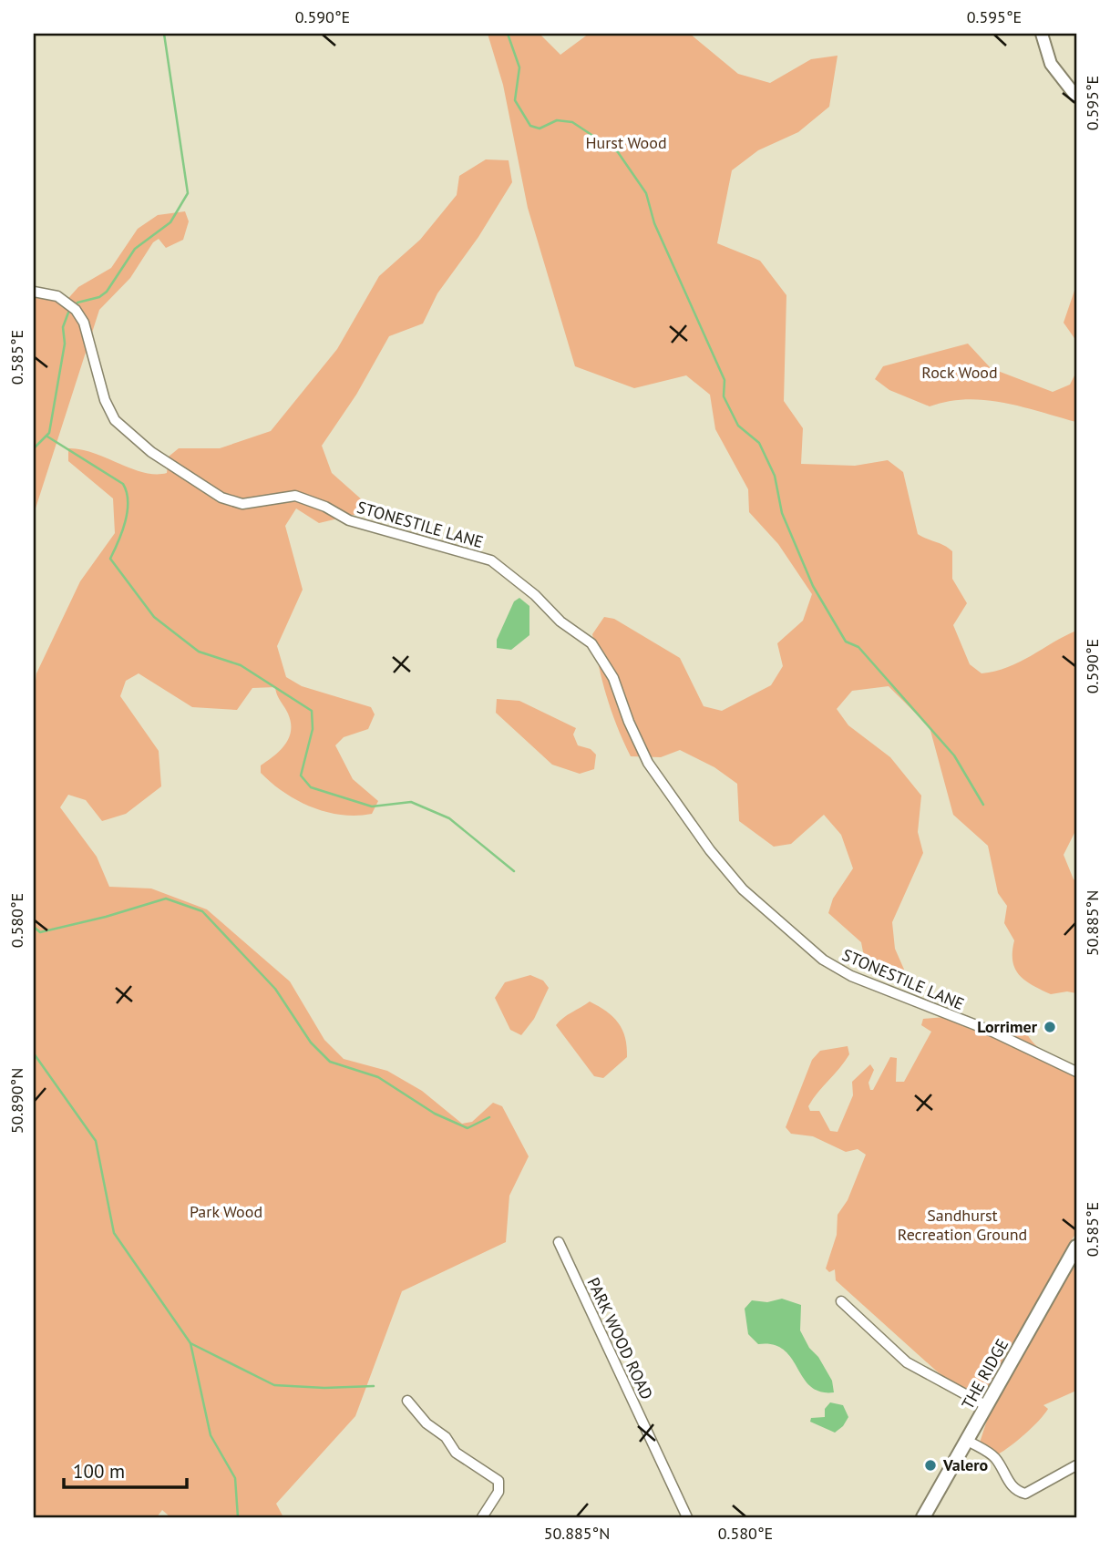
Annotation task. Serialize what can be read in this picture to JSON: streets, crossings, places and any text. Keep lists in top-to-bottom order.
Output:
{
  "streets": {
    "main road": ["THE RIDGE"],
    "street": ["STONESTILE LANE", "PARK WOOD ROAD"]
  },
  "parks": [
    "Hurst Wood",
    "Rock Wood",
    "Park Wood",
    "Sandhurst Recreation Ground"
  ],
  "places": ["Lorrimer", "Valero"],
  "scale_bar": "100 m",
  "coordinates": [
    "0.590°E",
    "0.595°E",
    "0.585°E",
    "0.580°E",
    "50.885°N",
    "50.890°N"
  ]
}
